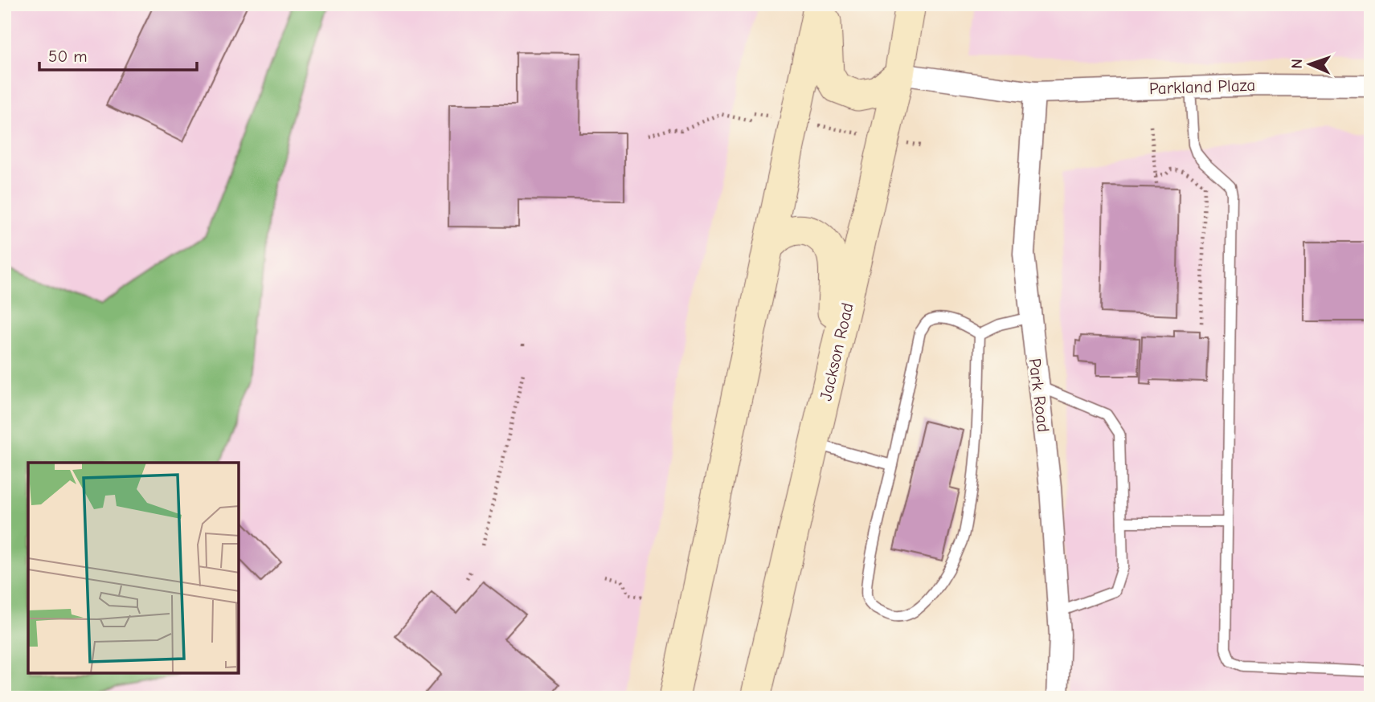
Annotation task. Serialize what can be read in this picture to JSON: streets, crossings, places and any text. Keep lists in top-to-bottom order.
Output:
{
  "streets": {
    "main road": ["Jackson Road"],
    "street": ["Parkland Plaza", "Park Road"]
  },
  "crossings": [
    ["Parkland Plaza", "Jackson Road"],
    ["Parkland Plaza", "Park Road"]
  ],
  "scale_bar": "50 m",
  "north": "left"
}
